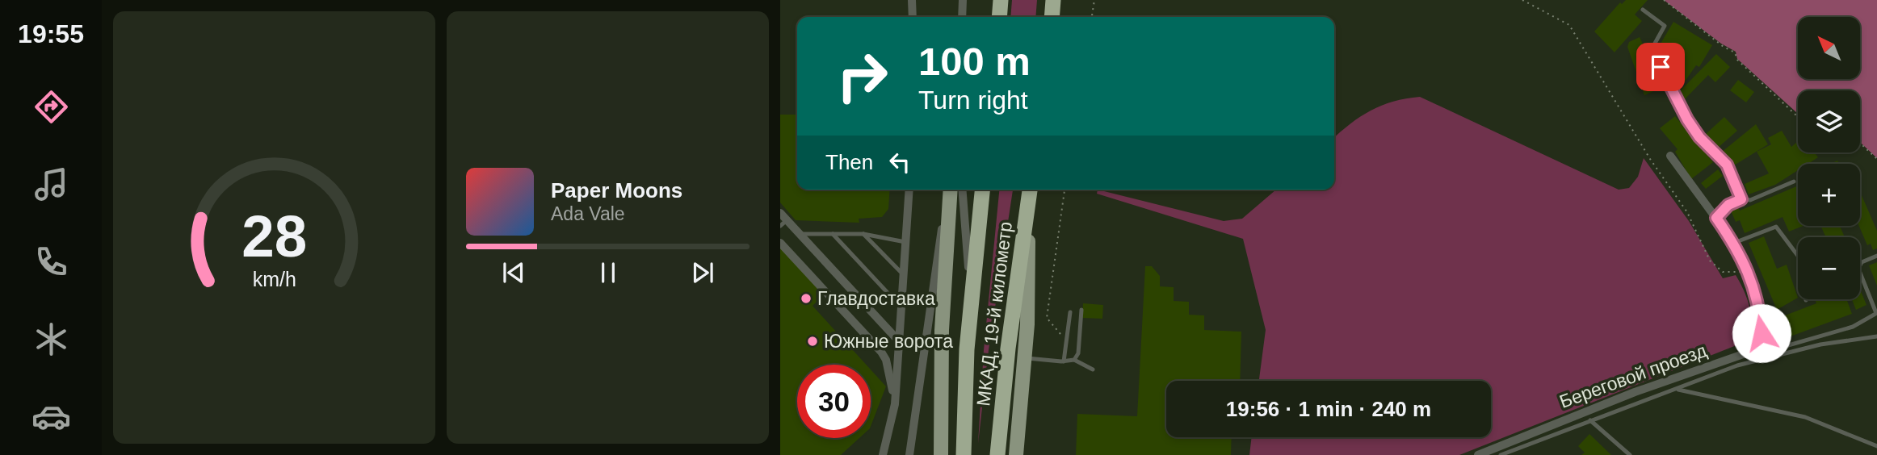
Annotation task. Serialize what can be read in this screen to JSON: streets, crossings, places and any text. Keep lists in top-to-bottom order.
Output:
{
  "streets": {
    "highway": ["МКАД, 19-й километр"],
    "street": ["Береговой проезд"]
  },
  "places": ["Главдоставка", "Южные ворота"],
  "north": "top left",
  "page": {
    "tabs": "19:55",
    "map_buttons": ["+", "−"],
    "turn": ["100 m", "Turn right"],
    "then": "Then",
    "song": ["Paper Moons", "Ada Vale"],
    "limit": "30",
    "trip": "19:56 · 1 min · 240 m",
    "gauge": ["28", "km/h"]
  }
}
